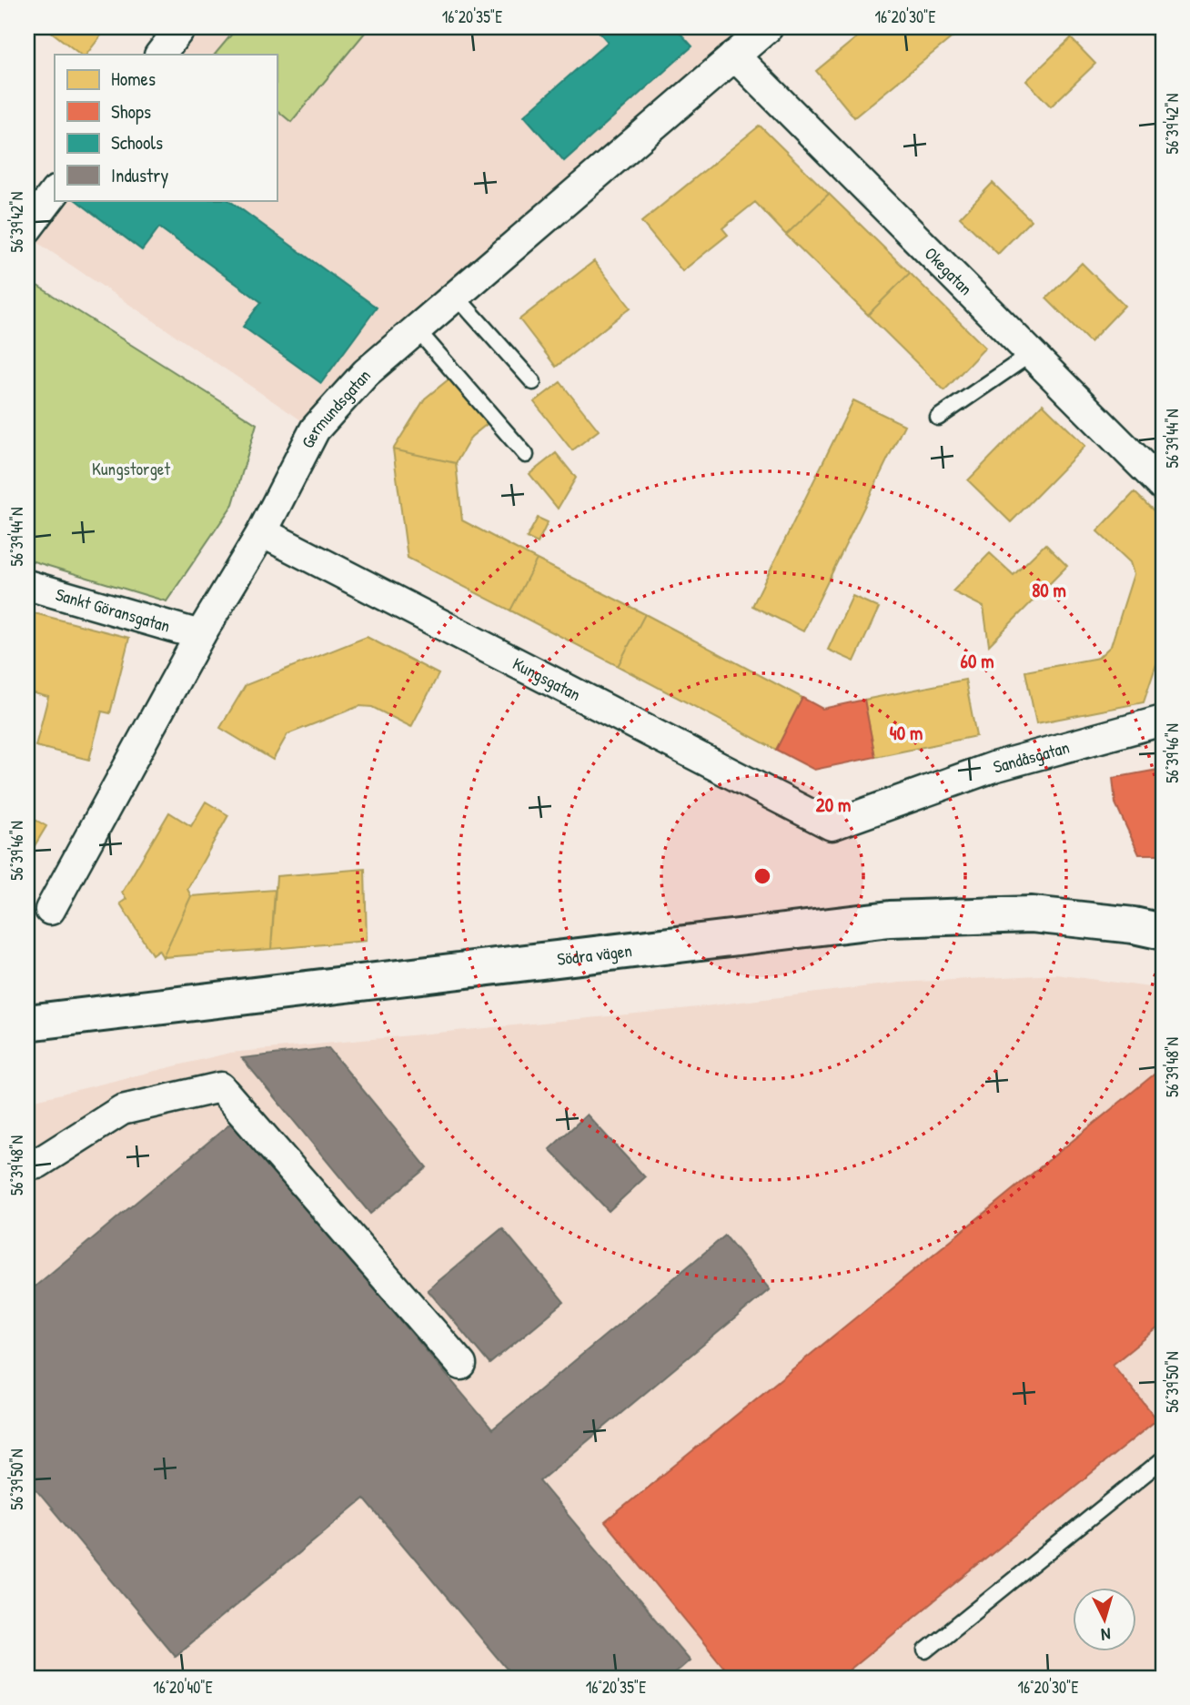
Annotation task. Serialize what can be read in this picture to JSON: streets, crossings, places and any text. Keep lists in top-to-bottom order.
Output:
{
  "streets": {
    "main road": ["Södra vägen"],
    "street": [
      "Okegatan",
      "Germundsgatan",
      "Sankt Göransgatan",
      "Kungsgatan",
      "Sandåsgatan"
    ]
  },
  "crossings": [
    ["Okegatan", "Germundsgatan"],
    ["Germundsgatan", "Sankt Göransgatan"],
    ["Germundsgatan", "Kungsgatan"],
    ["Kungsgatan", "Sandåsgatan"]
  ],
  "parks": ["Kungstorget"],
  "legend": [
    "Homes",
    "Shops",
    "Schools",
    "Industry"
  ],
  "north": "bottom",
  "coordinates": [
    "16°20'35\"E",
    "16°20'30\"E",
    "56°39'42\"N",
    "56°39'44\"N",
    "56°39'46\"N",
    "56°39'48\"N",
    "56°39'50\"N",
    "16°20'40\"E"
  ],
  "rings": [
    "80 m",
    "60 m",
    "40 m",
    "20 m"
  ]
}
